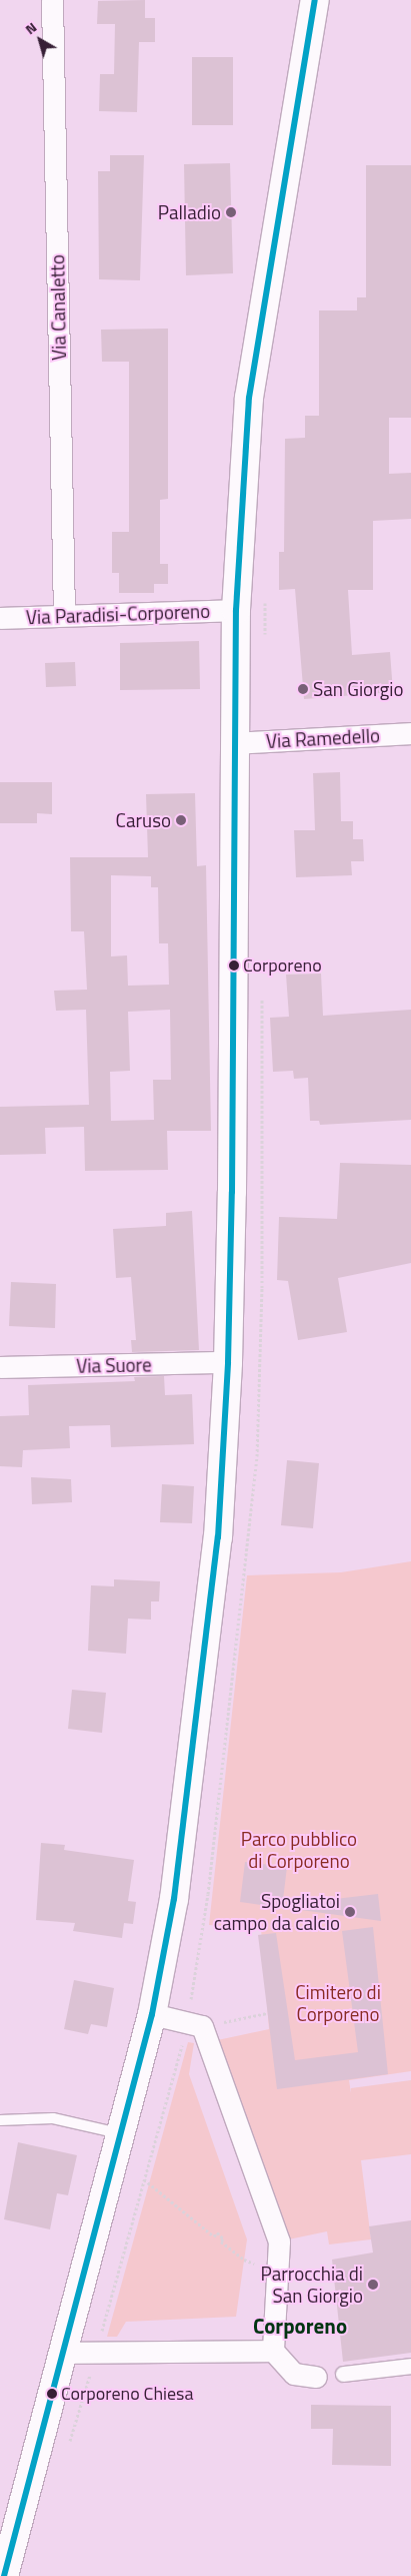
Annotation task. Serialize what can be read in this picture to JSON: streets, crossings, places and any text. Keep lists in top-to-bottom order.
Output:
{
  "streets": {
    "street": [
      "Via Canaletto",
      "Via Paradisi-Corporeno",
      "Via Ramedello",
      "Via Suore"
    ]
  },
  "crossings": [
    ["Via Canaletto", "Via Paradisi-Corporeno"]
  ],
  "districts": ["Corporeno"],
  "parks": ["Parco pubblico di Corporeno", "Cimitero di Corporeno"],
  "places": [
    "Palladio",
    "San Giorgio",
    "Caruso",
    "Corporeno",
    "Spogliatoi campo da calcio",
    "Parrocchia di San Giorgio",
    "Corporeno Chiesa"
  ],
  "north": "top left"
}
